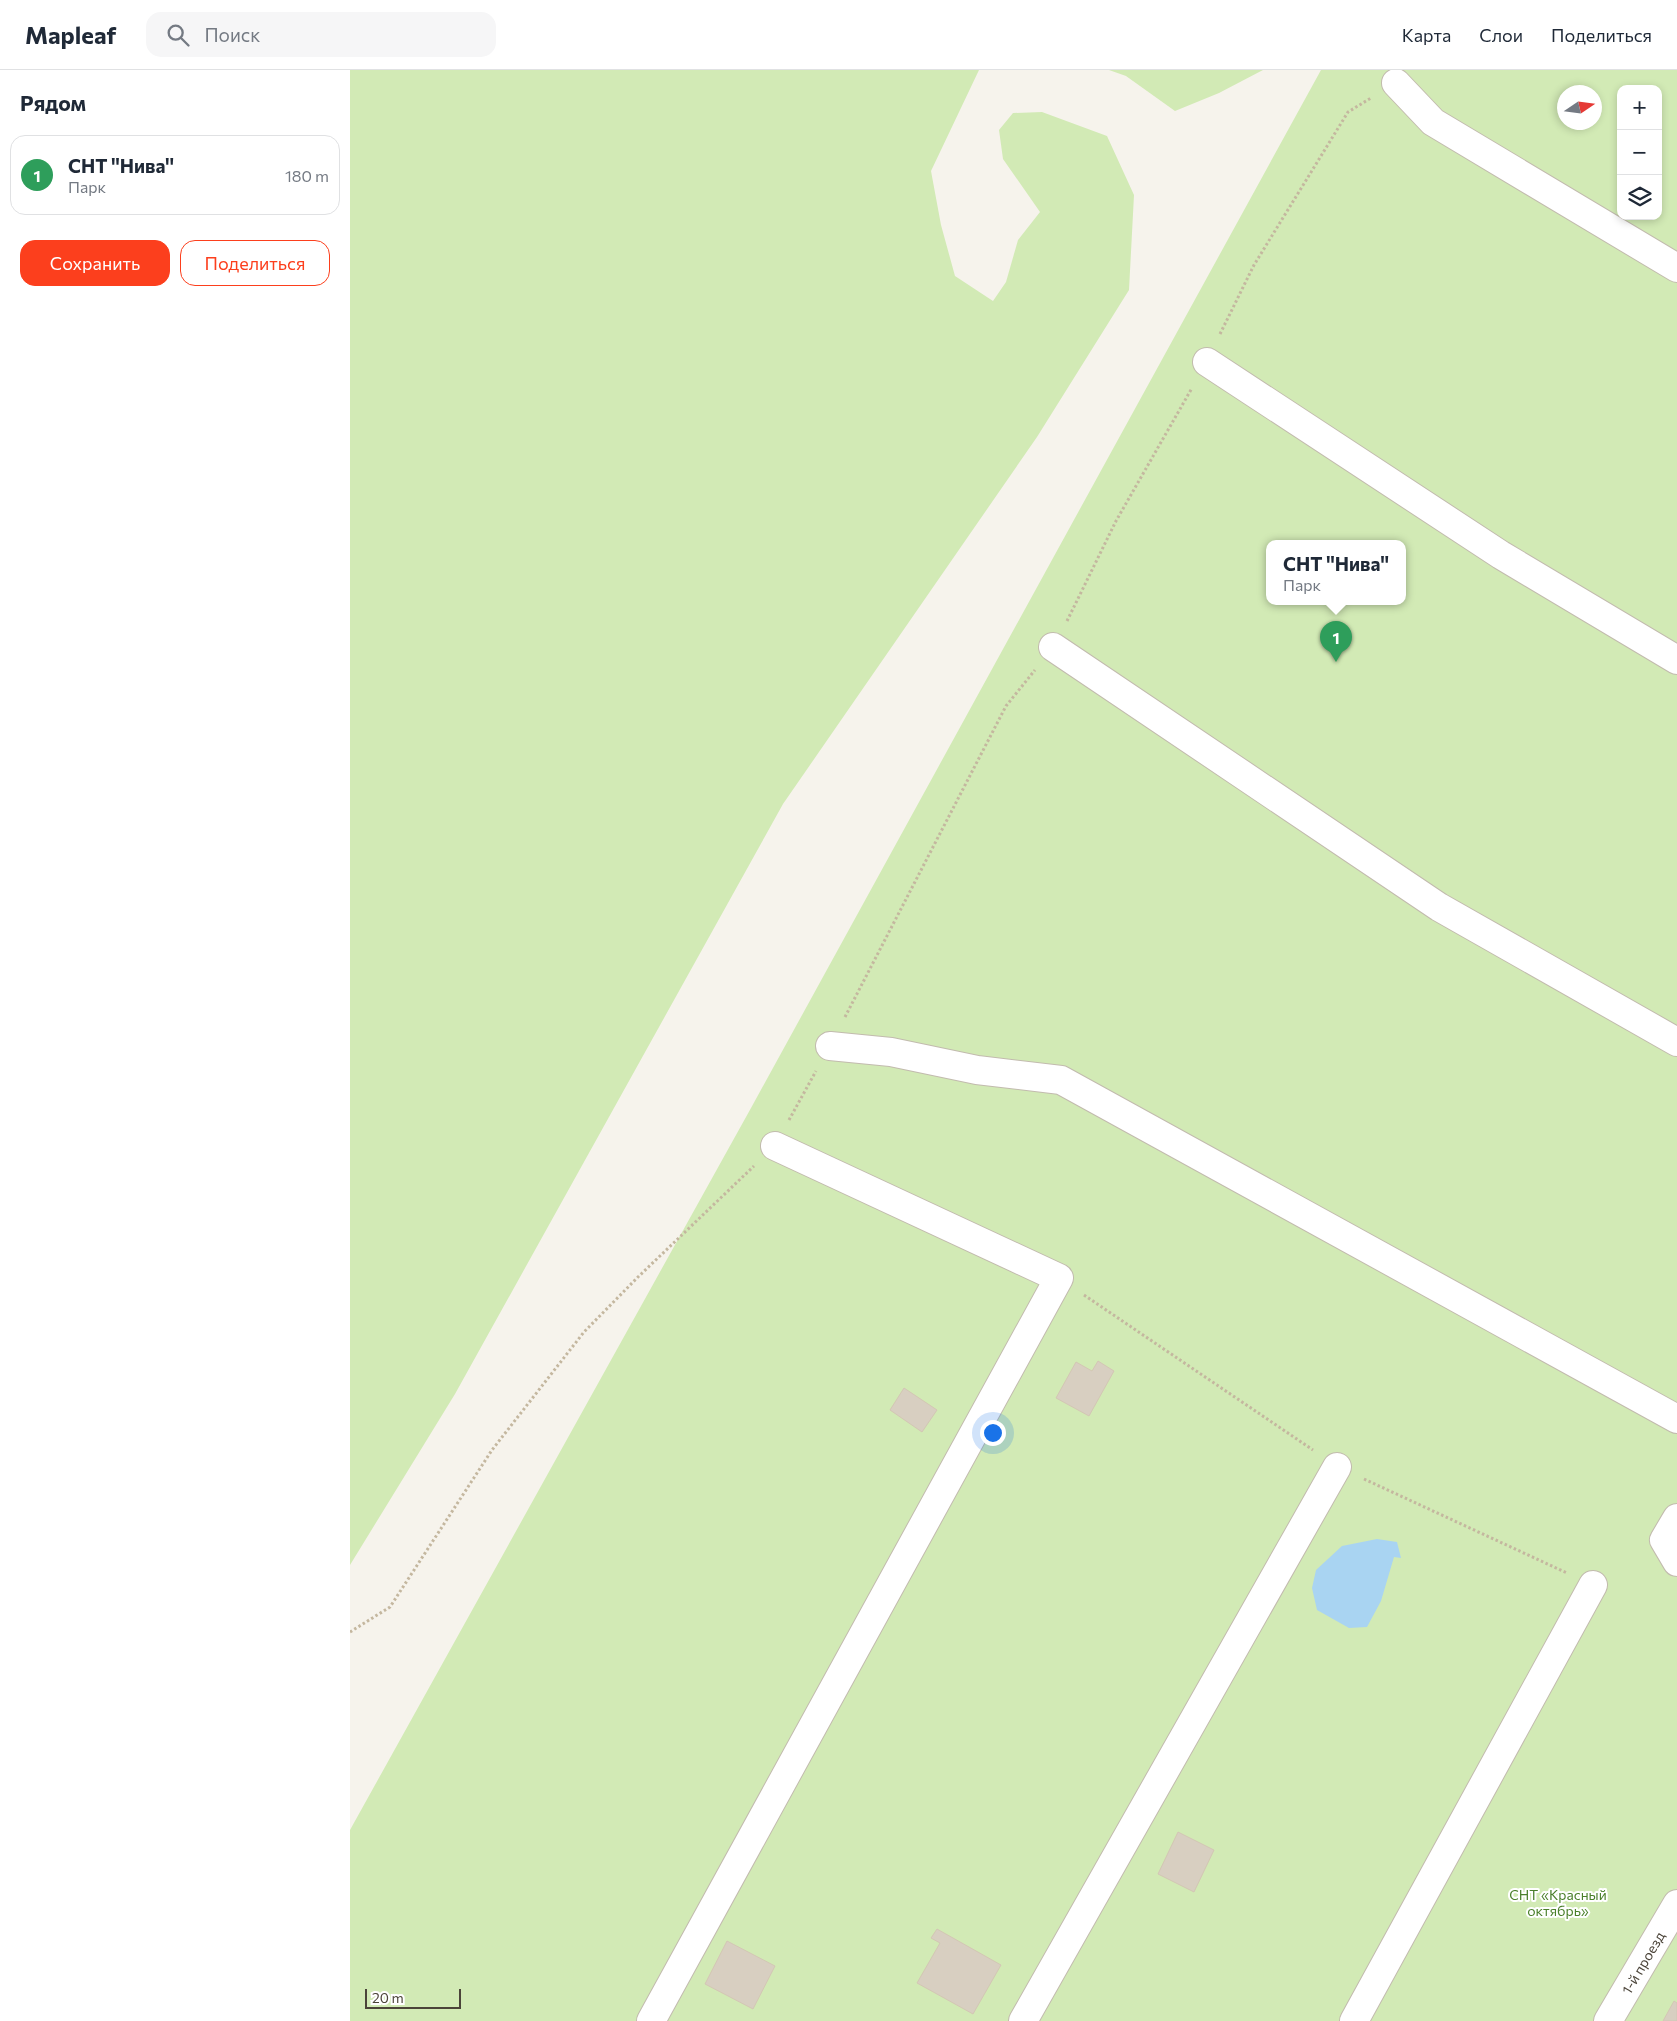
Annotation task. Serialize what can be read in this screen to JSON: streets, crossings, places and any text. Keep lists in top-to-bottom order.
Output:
{
  "streets": {
    "street": ["1-й проезд"]
  },
  "parks": ["СНТ «Красный октябрь»"],
  "scale_bar": "20 m",
  "north": "right",
  "page": {
    "header": "Mapleaf",
    "search": "Поиск",
    "nav": ["Карта", "Слои", "Поделиться"],
    "heading": "Рядом",
    "map_buttons": ["+", "−"],
    "list": [
      {
        "mark": "1",
        "name": "СНТ ''Нива''",
        "note": "Парк",
        "value": "180 m"
      }
    ],
    "buttons": ["Сохранить", "Поделиться"],
    "popup": ["СНТ ''Нива''", "Парк"],
    "pins": "1",
    "scale": "20 m"
  }
}
